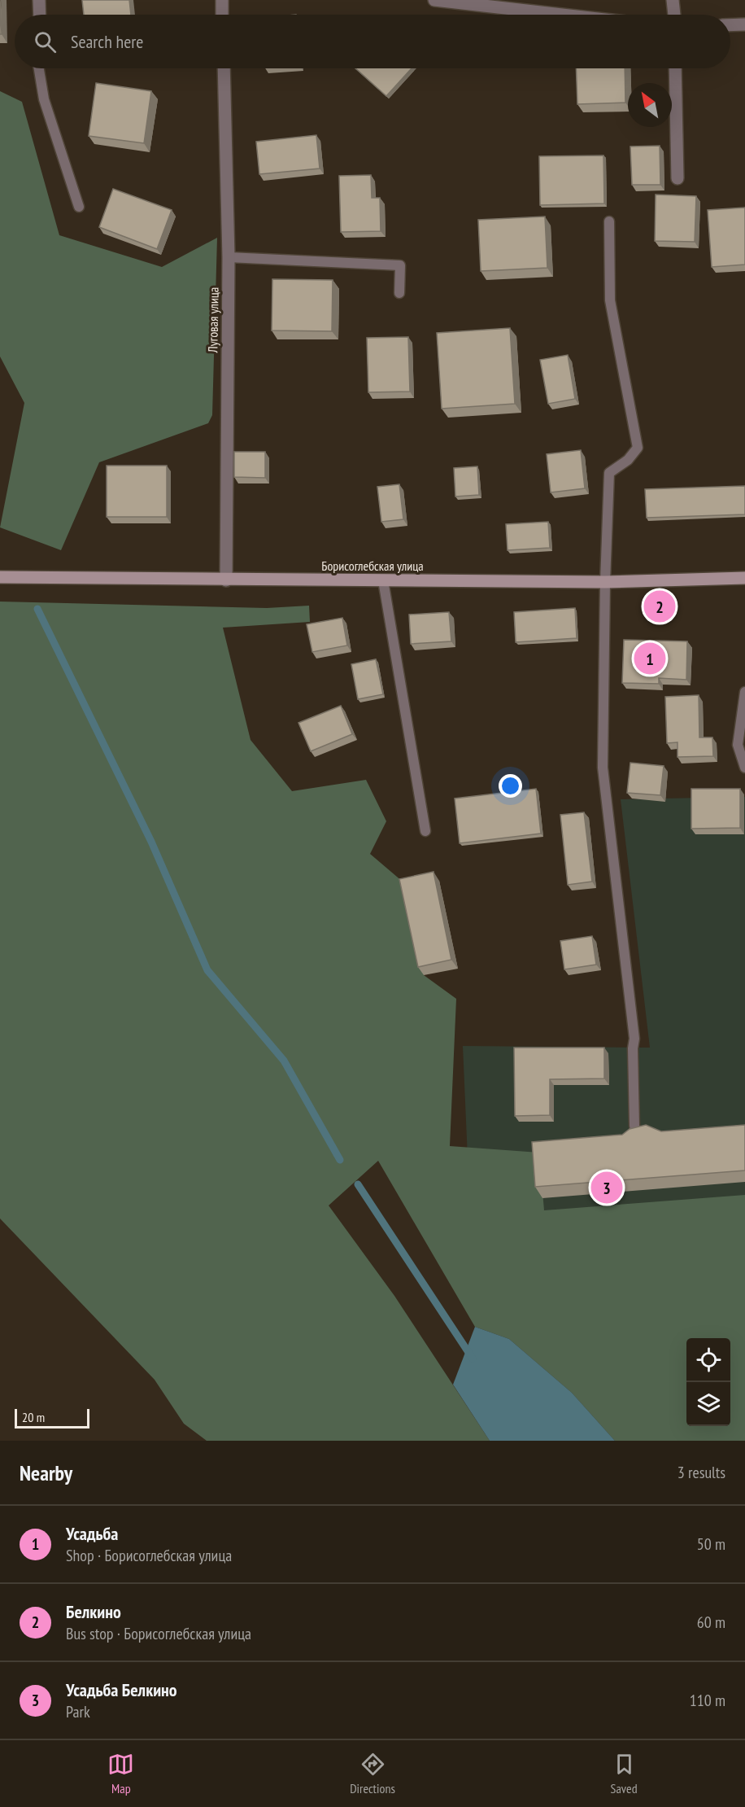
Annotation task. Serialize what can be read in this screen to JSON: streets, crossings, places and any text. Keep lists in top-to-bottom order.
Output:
{
  "streets": {
    "street": ["Луговая улица", "Борисоглебская улица"]
  },
  "crossings": [
    ["Луговая улица", "Борисоглебская улица"]
  ],
  "scale_bar": "20 m",
  "north": "top left",
  "page": {
    "search": "Search here",
    "pins": ["2", "1", "3"],
    "scale": "20 m",
    "heading": ["Nearby", "3 results"],
    "list": [
      {
        "mark": "1",
        "name": "Усадьба",
        "note": "Shop · Борисоглебская улица",
        "value": "50 m"
      },
      {
        "mark": "2",
        "name": "Белкино",
        "note": "Bus stop · Борисоглебская улица",
        "value": "60 m"
      },
      {
        "mark": "3",
        "name": "Усадьба Белкино",
        "note": "Park",
        "value": "110 m"
      }
    ],
    "nav": ["Map", "Directions", "Saved"]
  }
}
